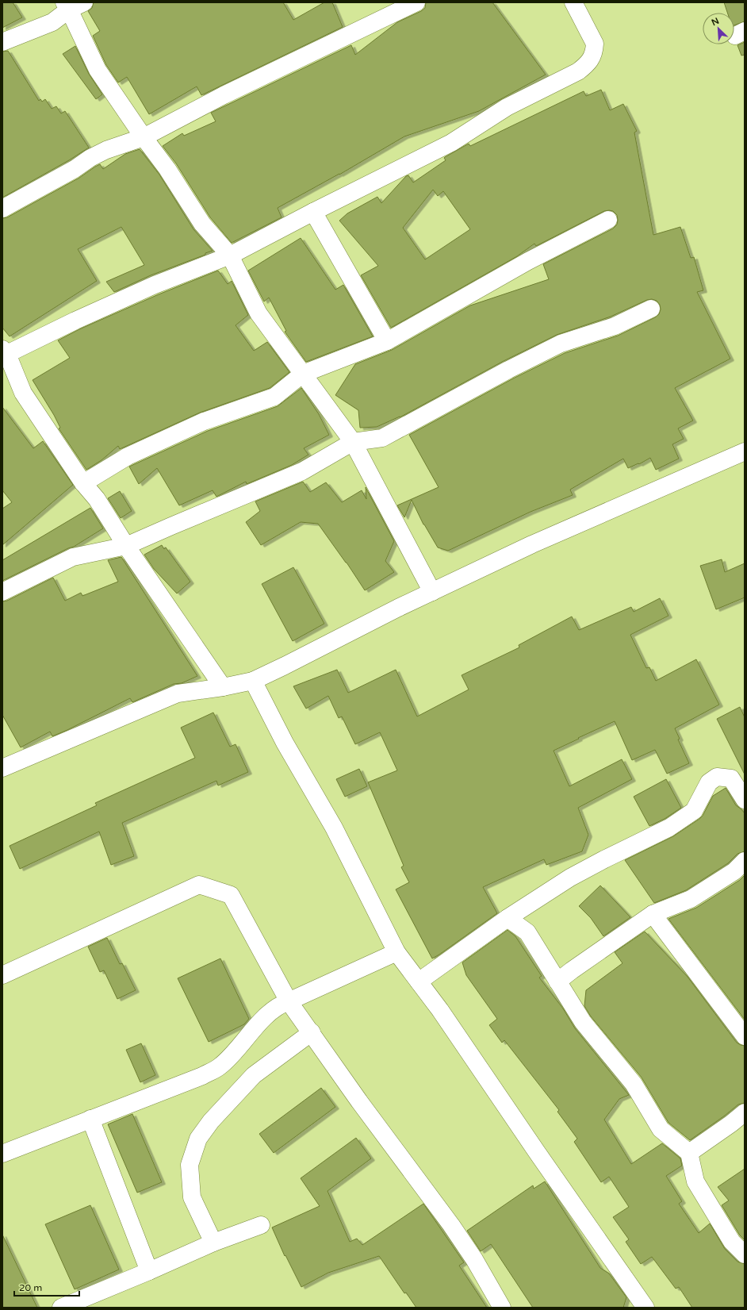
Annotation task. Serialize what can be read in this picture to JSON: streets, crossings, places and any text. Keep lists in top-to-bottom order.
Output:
{
  "scale_bar": "20 m",
  "north": "top left"
}
